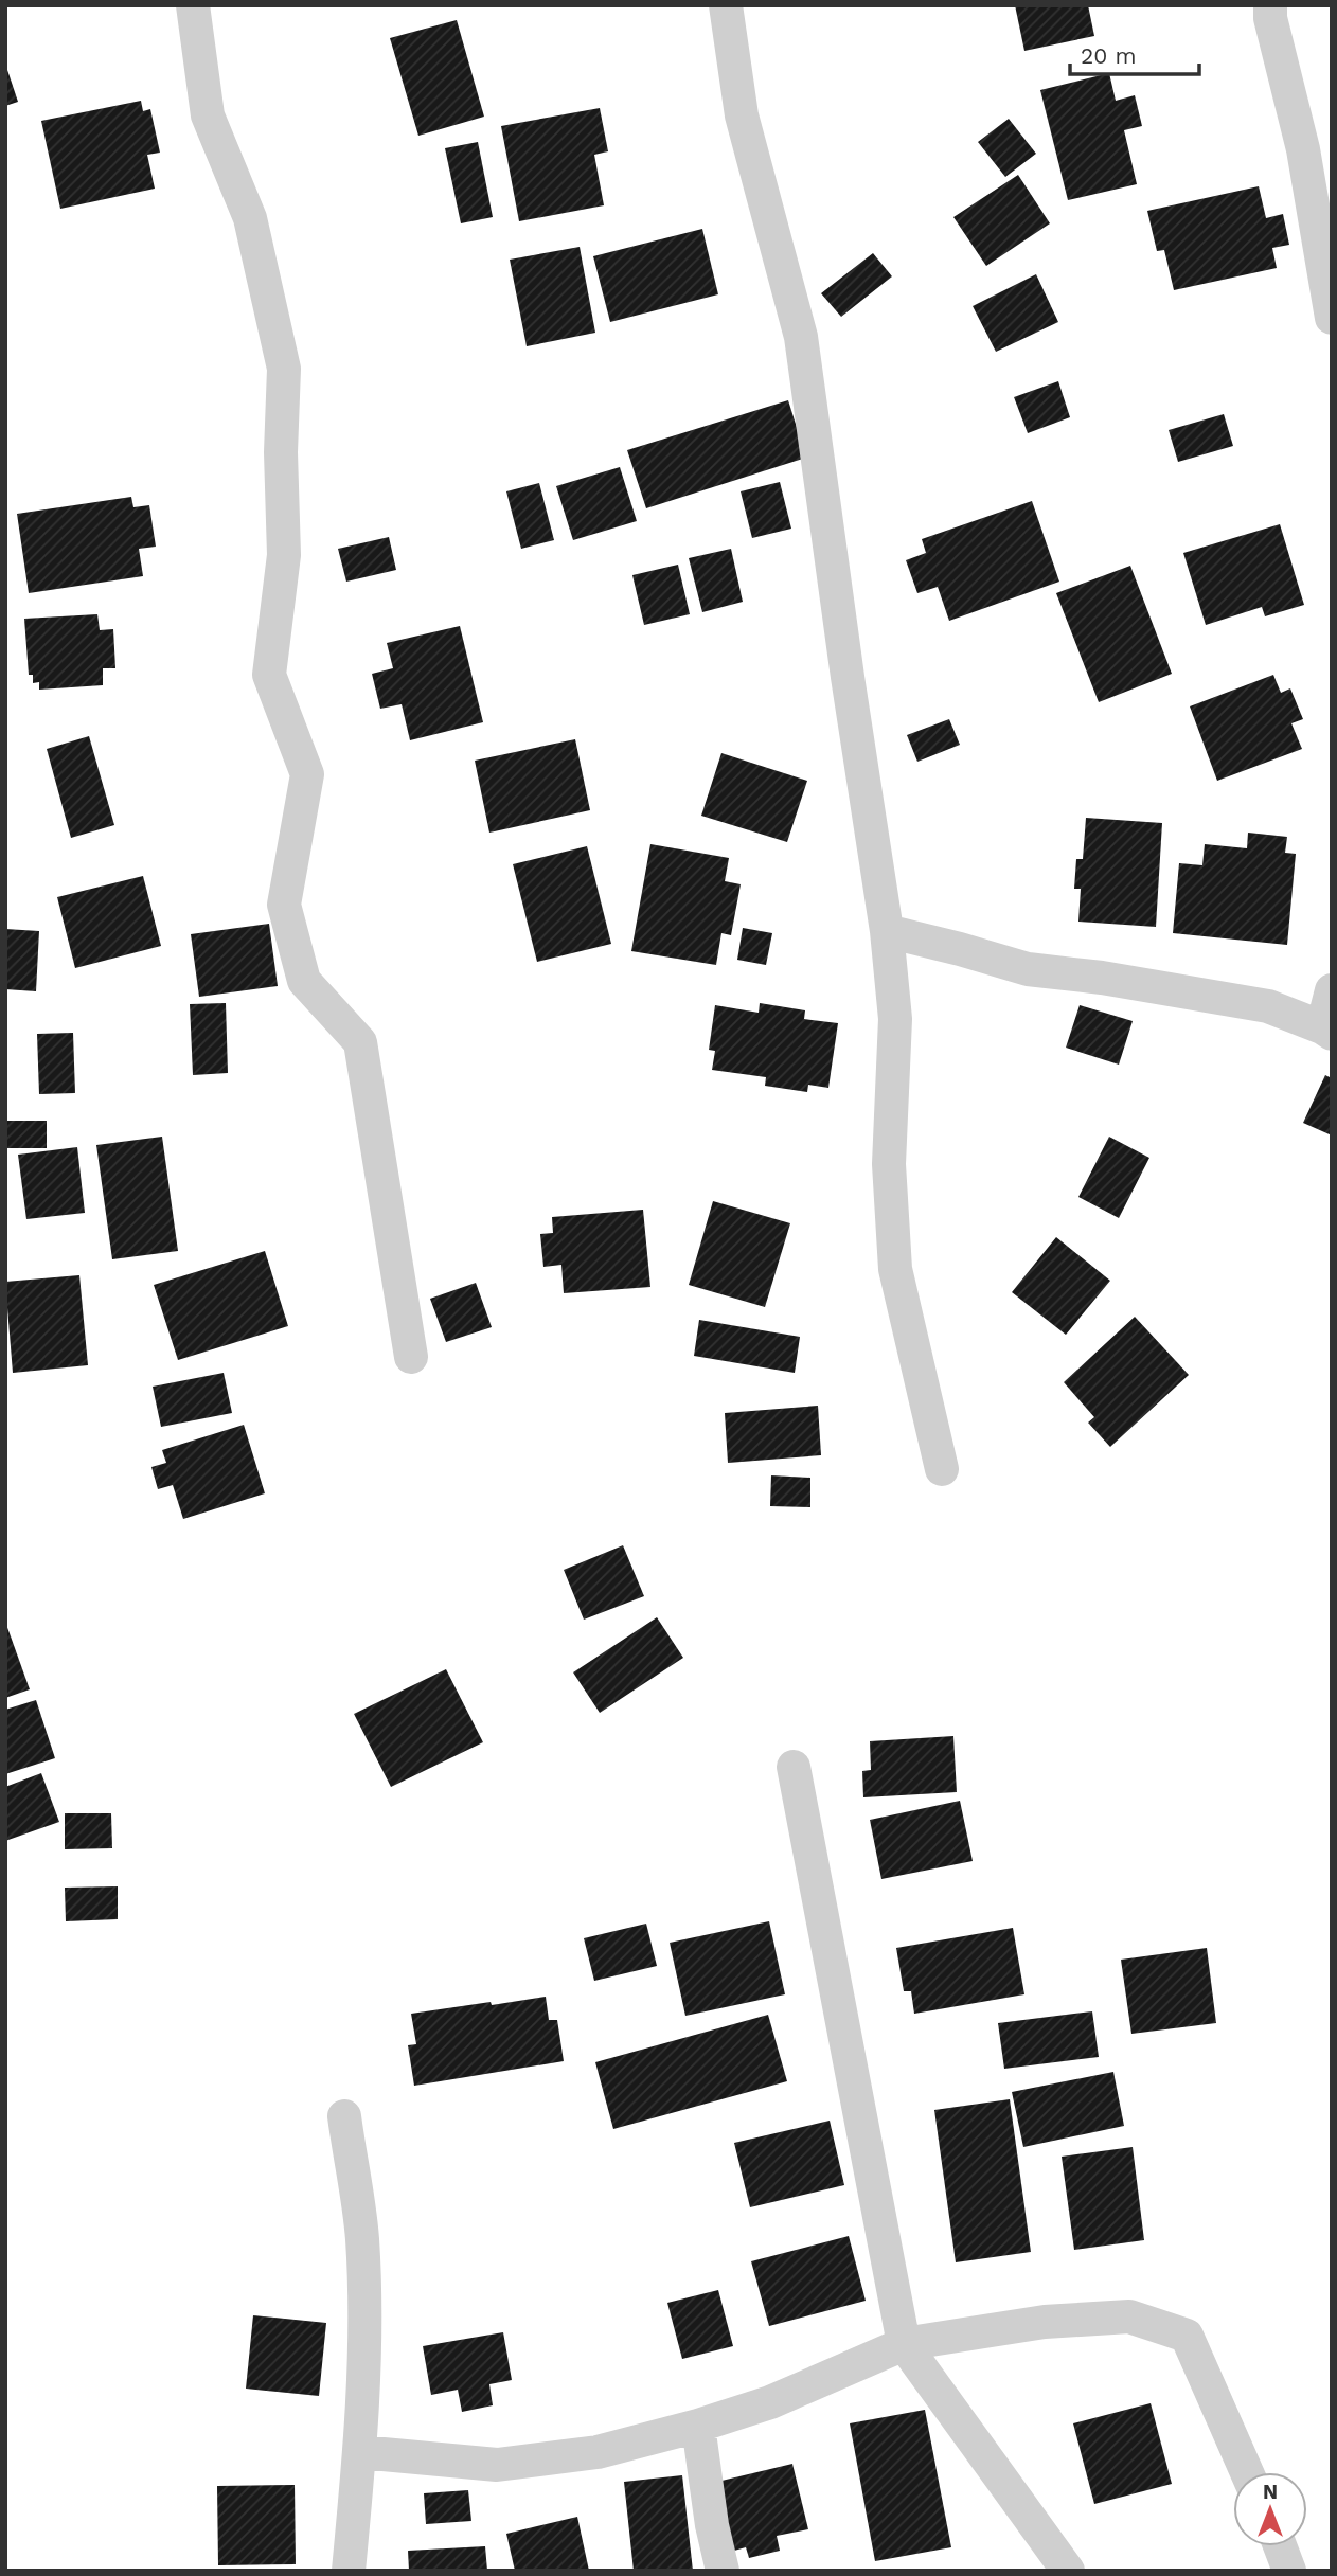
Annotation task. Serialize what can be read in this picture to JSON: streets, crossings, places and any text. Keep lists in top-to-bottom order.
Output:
{
  "scale_bar": "20 m",
  "north": "top"
}
